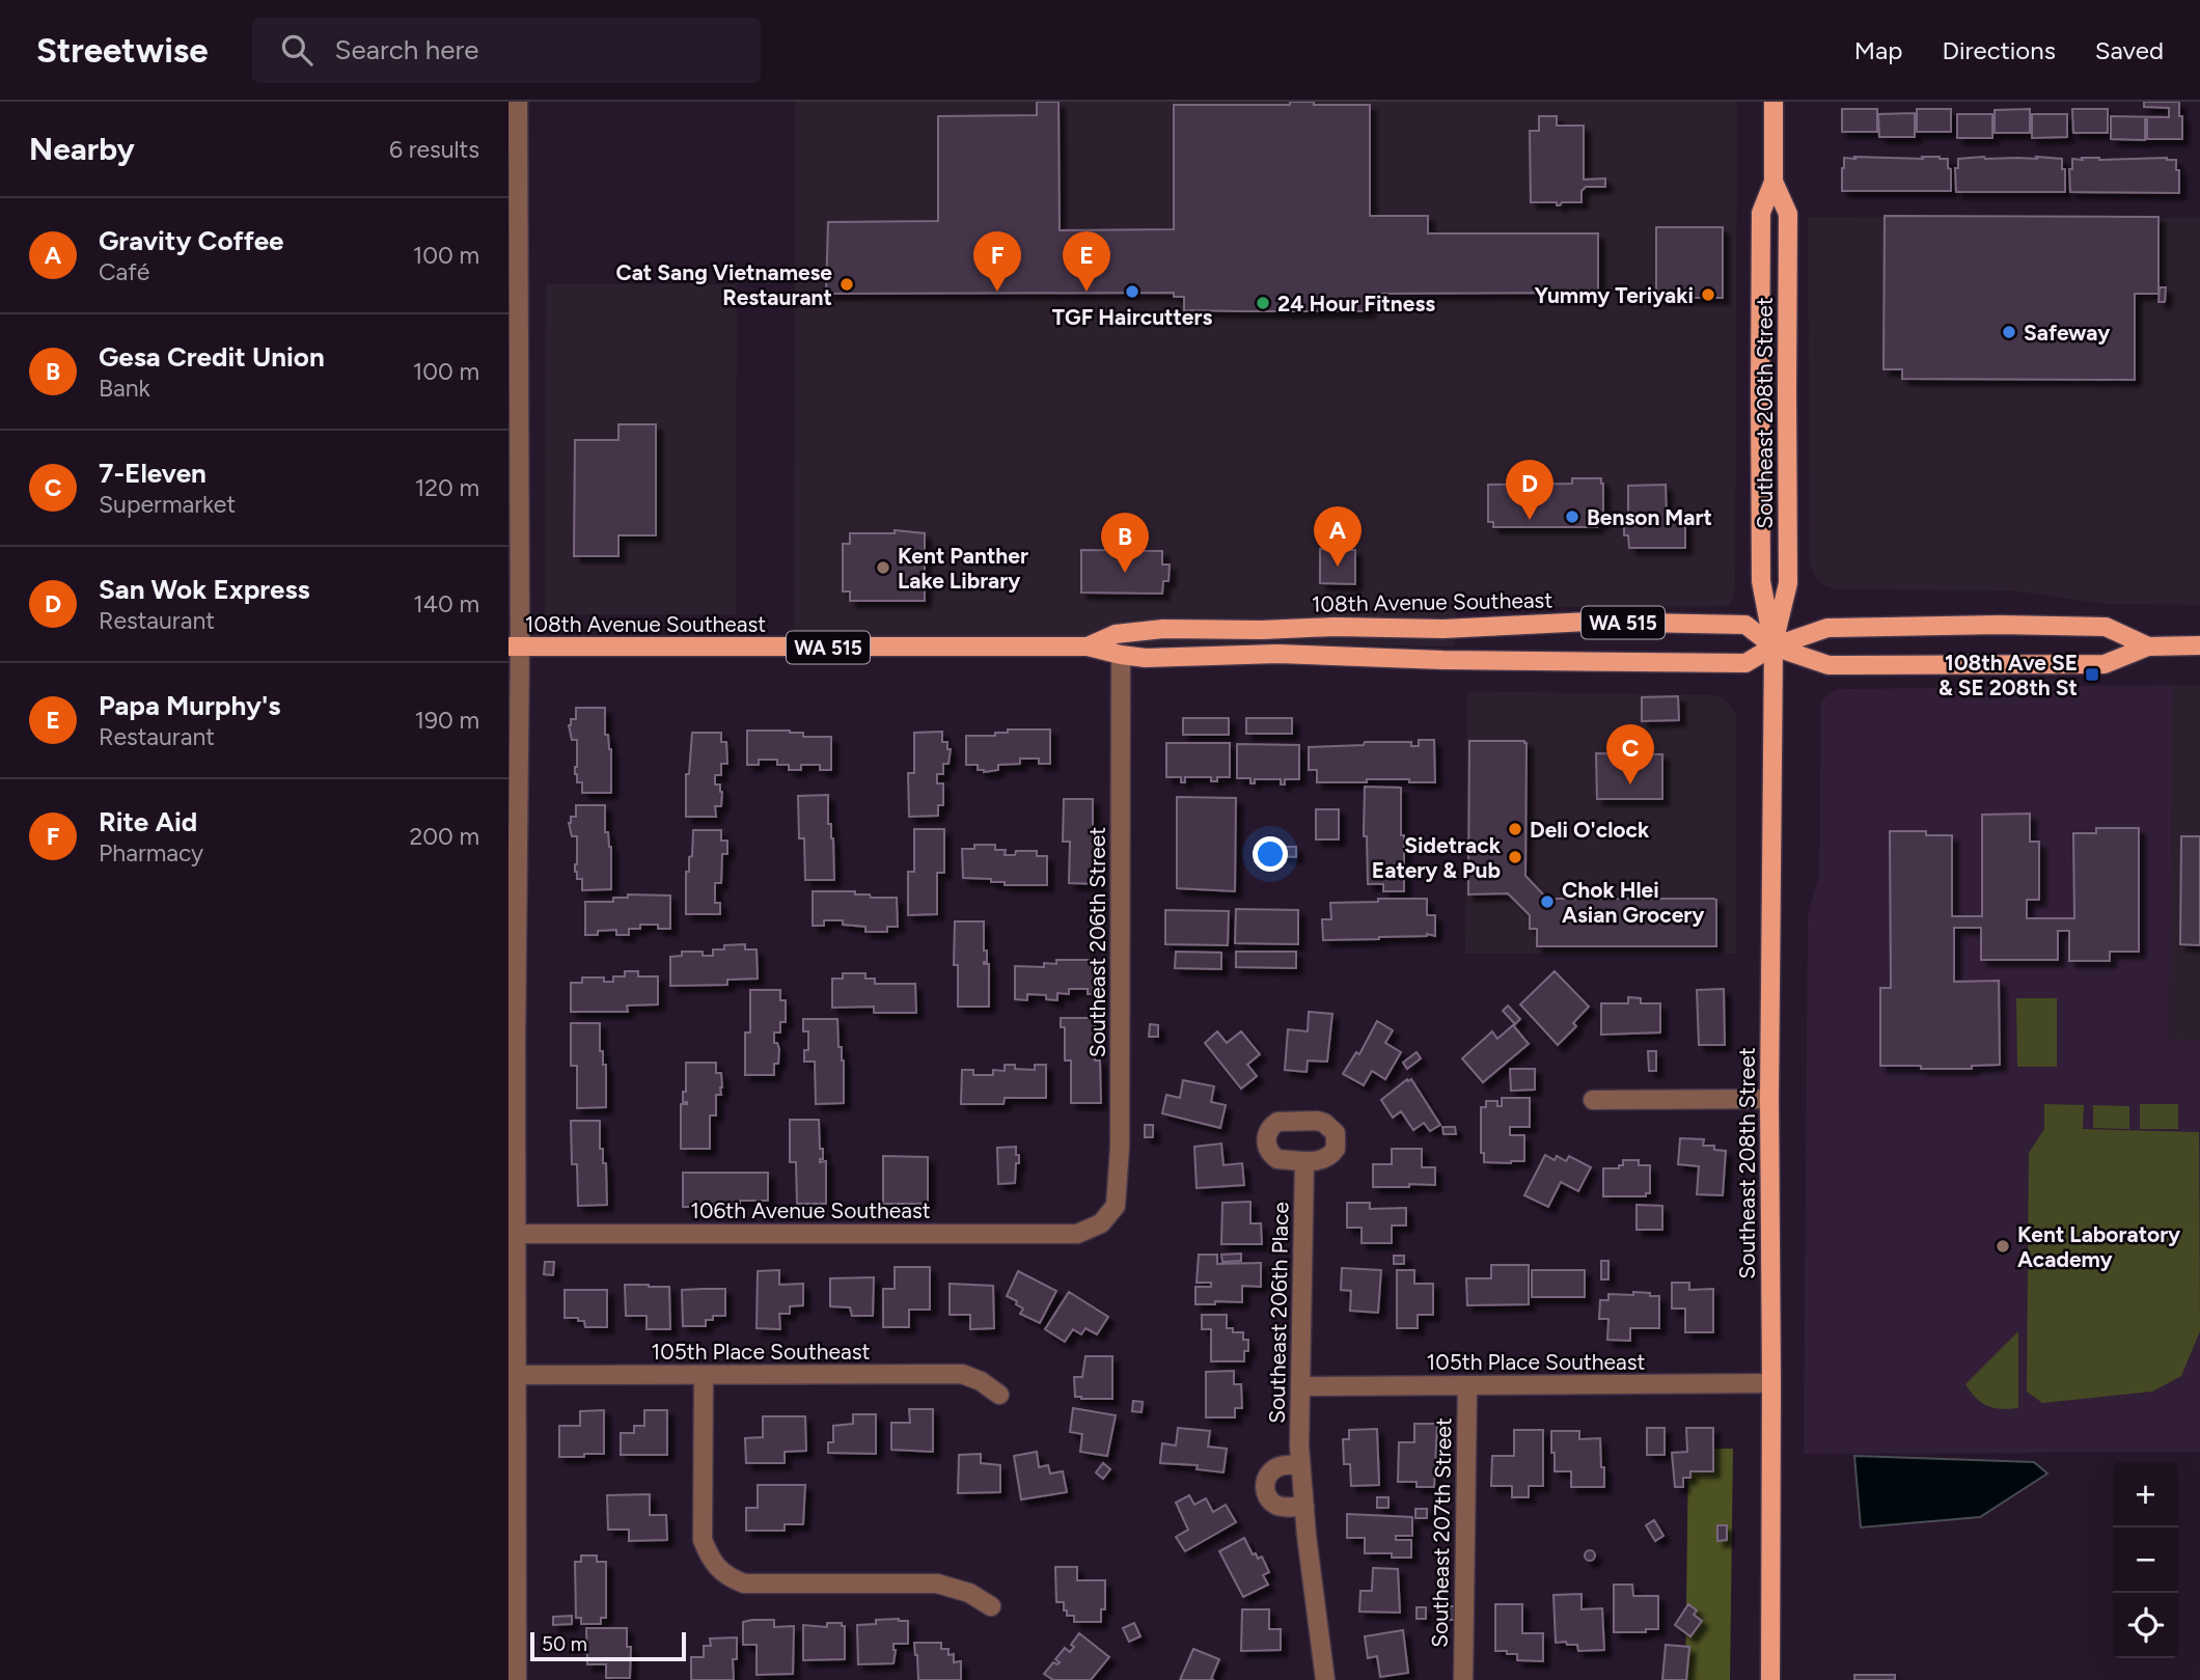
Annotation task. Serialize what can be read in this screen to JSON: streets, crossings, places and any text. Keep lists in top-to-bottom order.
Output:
{
  "streets": {
    "main road": ["Southeast 208th Street", "108th Avenue Southeast", "WA 515"],
    "street": [
      "Southeast 206th Street",
      "106th Avenue Southeast",
      "Southeast 206th Place",
      "105th Place Southeast",
      "Southeast 207th Street"
    ]
  },
  "crossings": [
    ["Southeast 208th Street", "108th Avenue Southeast"],
    ["Southeast 208th Street", "105th Place Southeast"],
    ["108th Avenue Southeast", "Southeast 206th Street"],
    ["Southeast 206th Street", "106th Avenue Southeast"],
    ["Southeast 206th Place", "105th Place Southeast"],
    ["105th Place Southeast", "Southeast 207th Street"]
  ],
  "places": {
    "other": [
      "Cat Sang Vietnamese Restaurant",
      "TGF Haircutters",
      "Yummy Teriyaki",
      "24 Hour Fitness",
      "Safeway",
      "Benson Mart",
      "Kent Panther Lake Library",
      "Deli O'clock",
      "Sidetrack Eatery & Pub",
      "Chok Hlei Asian Grocery",
      "Kent Laboratory Academy"
    ],
    "transit": ["108th Ave SE & SE 208th St"]
  },
  "scale_bar": "50 m",
  "page": {
    "header": "Streetwise",
    "search": "Search here",
    "nav": ["Map", "Directions", "Saved"],
    "heading": ["Nearby", "6 results"],
    "list": [
      {
        "mark": "A",
        "name": "Gravity Coffee",
        "note": "Café",
        "value": "100 m"
      },
      {
        "mark": "B",
        "name": "Gesa Credit Union",
        "note": "Bank",
        "value": "100 m"
      },
      {
        "mark": "C",
        "name": "7-Eleven",
        "note": "Supermarket",
        "value": "120 m"
      },
      {
        "mark": "D",
        "name": "San Wok Express",
        "note": "Restaurant",
        "value": "140 m"
      },
      {
        "mark": "E",
        "name": "Papa Murphy's",
        "note": "Restaurant",
        "value": "190 m"
      },
      {
        "mark": "F",
        "name": "Rite Aid",
        "note": "Pharmacy",
        "value": "200 m"
      }
    ],
    "pins": [
      "E",
      "F",
      "D",
      "A",
      "B",
      "C"
    ],
    "map_buttons": ["+", "−"],
    "scale": "50 m"
  }
}
